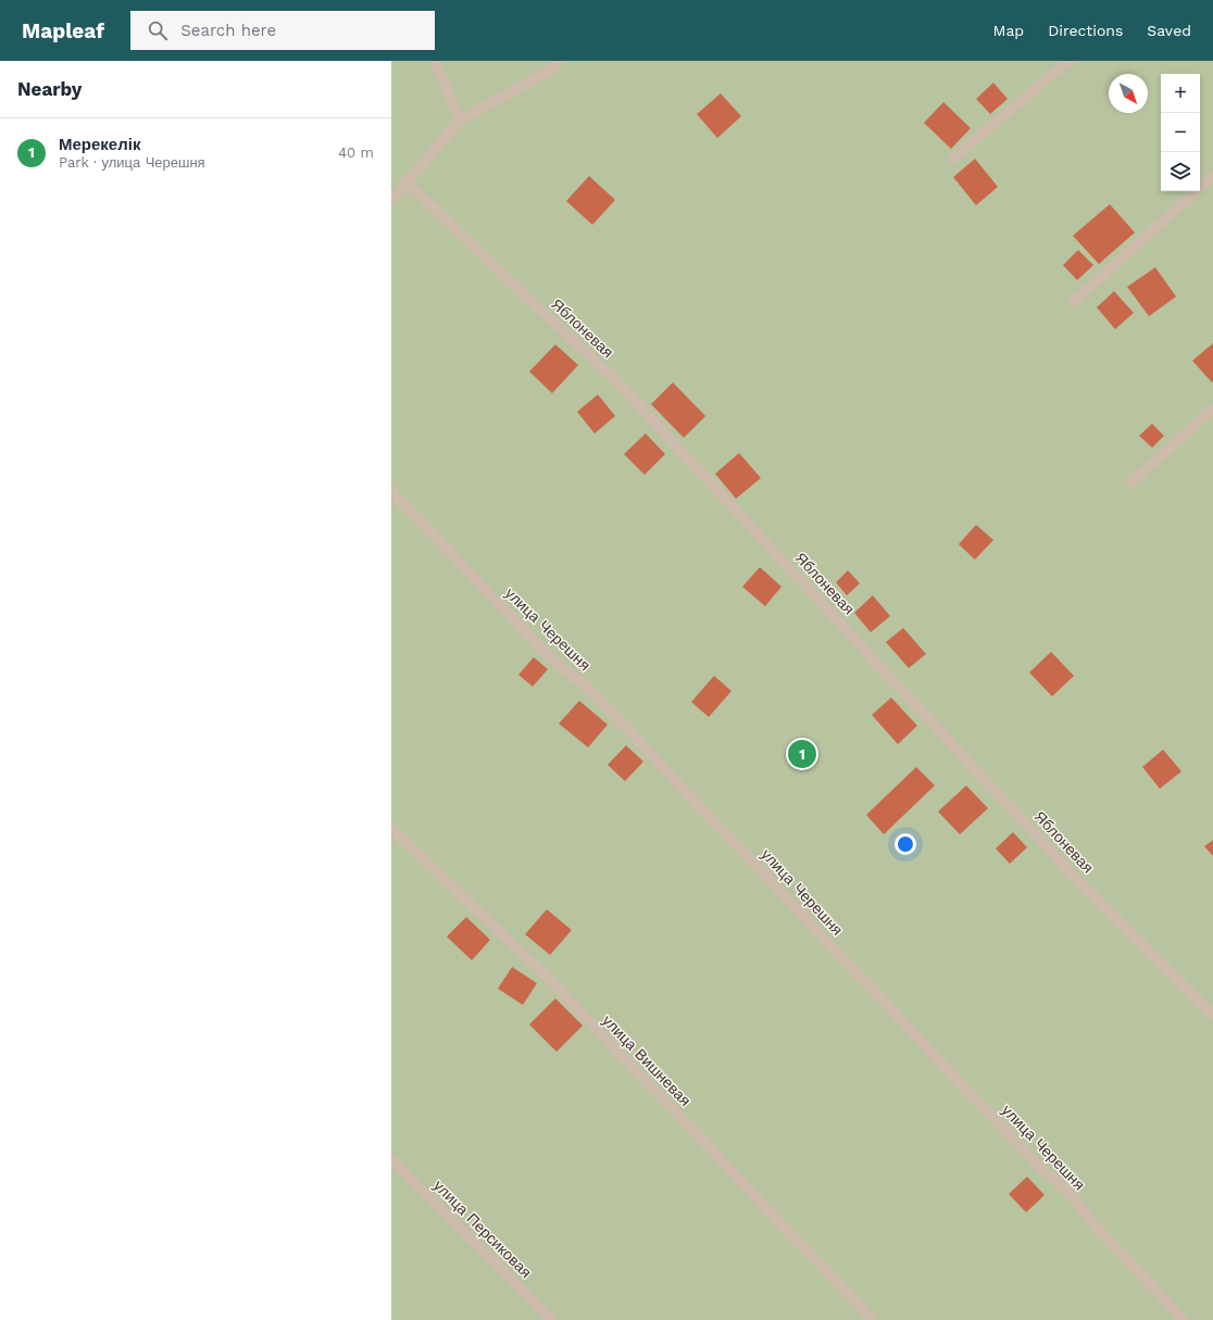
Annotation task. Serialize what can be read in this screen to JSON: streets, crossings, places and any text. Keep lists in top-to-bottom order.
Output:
{
  "streets": {
    "street": [
      "Яблоневая",
      "улица Черешня",
      "улица Вишневая",
      "улица Персиковая"
    ]
  },
  "north": "bottom right",
  "page": {
    "header": "Mapleaf",
    "search": "Search here",
    "nav": ["Map", "Directions", "Saved"],
    "heading": "Nearby",
    "map_buttons": ["+", "−"],
    "list": [
      {
        "mark": "1",
        "name": "Мерекелік",
        "note": "Park · улица Черешня",
        "value": "40 m"
      }
    ],
    "pins": "1"
  }
}
